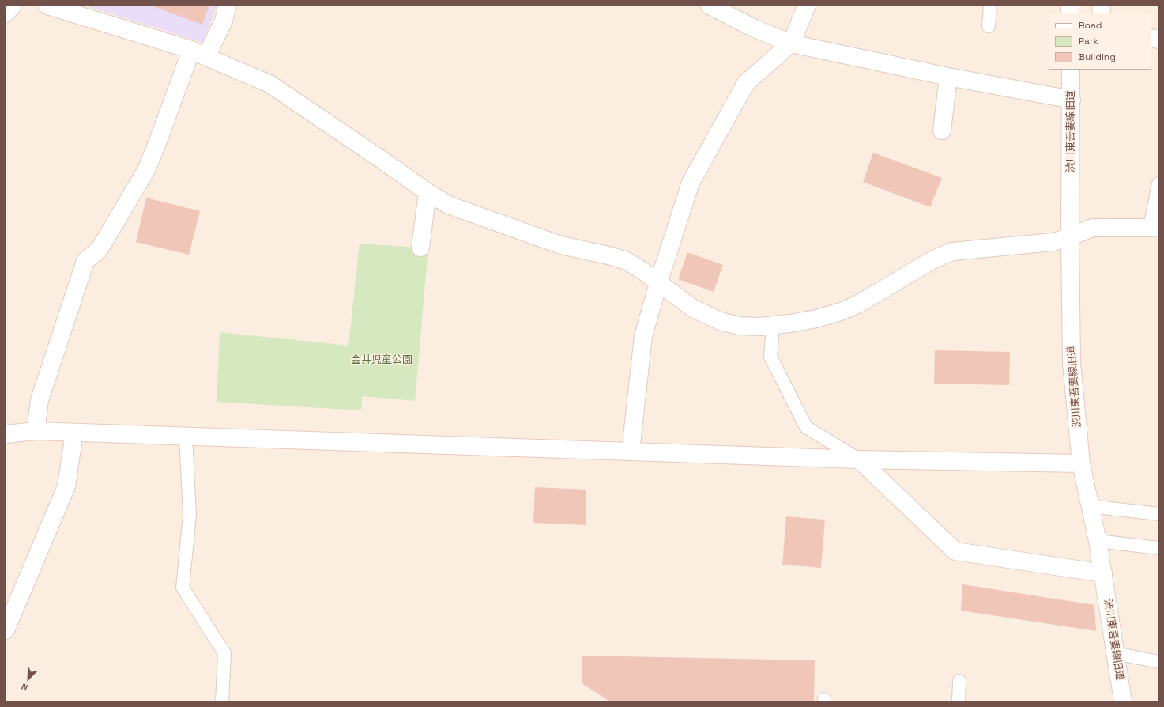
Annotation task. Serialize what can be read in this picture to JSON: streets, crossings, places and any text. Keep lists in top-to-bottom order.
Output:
{
  "streets": {
    "street": ["渋川東吾妻線旧道"]
  },
  "parks": ["金井児童公園"],
  "legend": ["Road", "Park", "Building"],
  "north": "bottom left"
}
